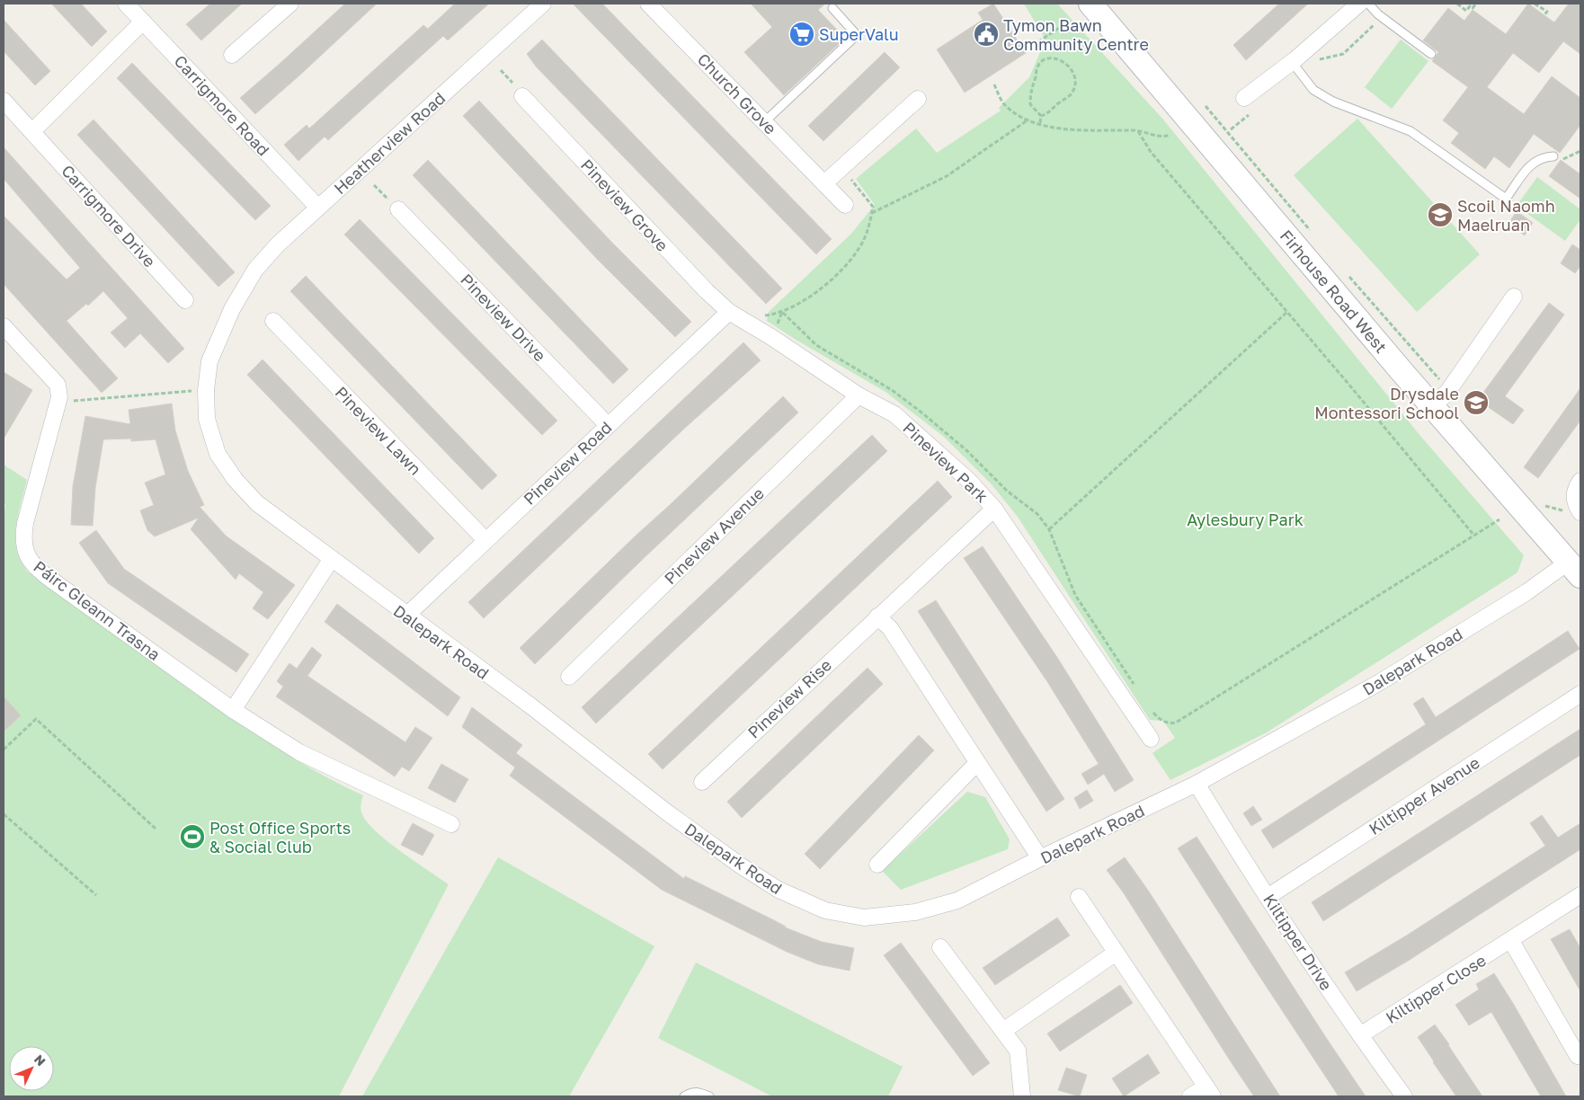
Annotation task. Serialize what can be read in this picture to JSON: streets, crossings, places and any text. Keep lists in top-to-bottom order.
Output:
{
  "streets": {
    "street": [
      "Church Grove",
      "Carrigmore Road",
      "Heatherview Road",
      "Pineview Grove",
      "Carrigmore Drive",
      "Firhouse Road West",
      "Pineview Drive",
      "Pineview Lawn",
      "Pineview Park",
      "Pineview Road",
      "Pineview Avenue",
      "Páirc Gleann Trasna",
      "Dalepark Road",
      "Pineview Rise",
      "Kiltipper Avenue",
      "Kiltipper Drive",
      "Kiltipper Close"
    ]
  },
  "crossings": [
    ["Carrigmore Road", "Heatherview Road"],
    ["Heatherview Road", "Dalepark Road"],
    ["Pineview Grove", "Pineview Park"],
    ["Pineview Grove", "Pineview Road"],
    ["Firhouse Road West", "Dalepark Road"],
    ["Pineview Drive", "Pineview Road"],
    ["Pineview Lawn", "Pineview Road"],
    ["Pineview Park", "Pineview Road"],
    ["Pineview Park", "Pineview Avenue"],
    ["Pineview Park", "Pineview Rise"],
    ["Pineview Road", "Dalepark Road"],
    ["Dalepark Road", "Kiltipper Drive"],
    ["Kiltipper Avenue", "Kiltipper Drive"],
    ["Kiltipper Drive", "Kiltipper Close"]
  ],
  "parks": ["Aylesbury Park"],
  "places": {
    "supermarket": ["SuperValu"],
    "public building": ["Tymon Bawn Community Centre"],
    "school or university": ["Scoil Naomh Maelruan", "Drysdale Montessori School"],
    "sports": ["Post Office Sports & Social Club"]
  },
  "north": "top right"
}
